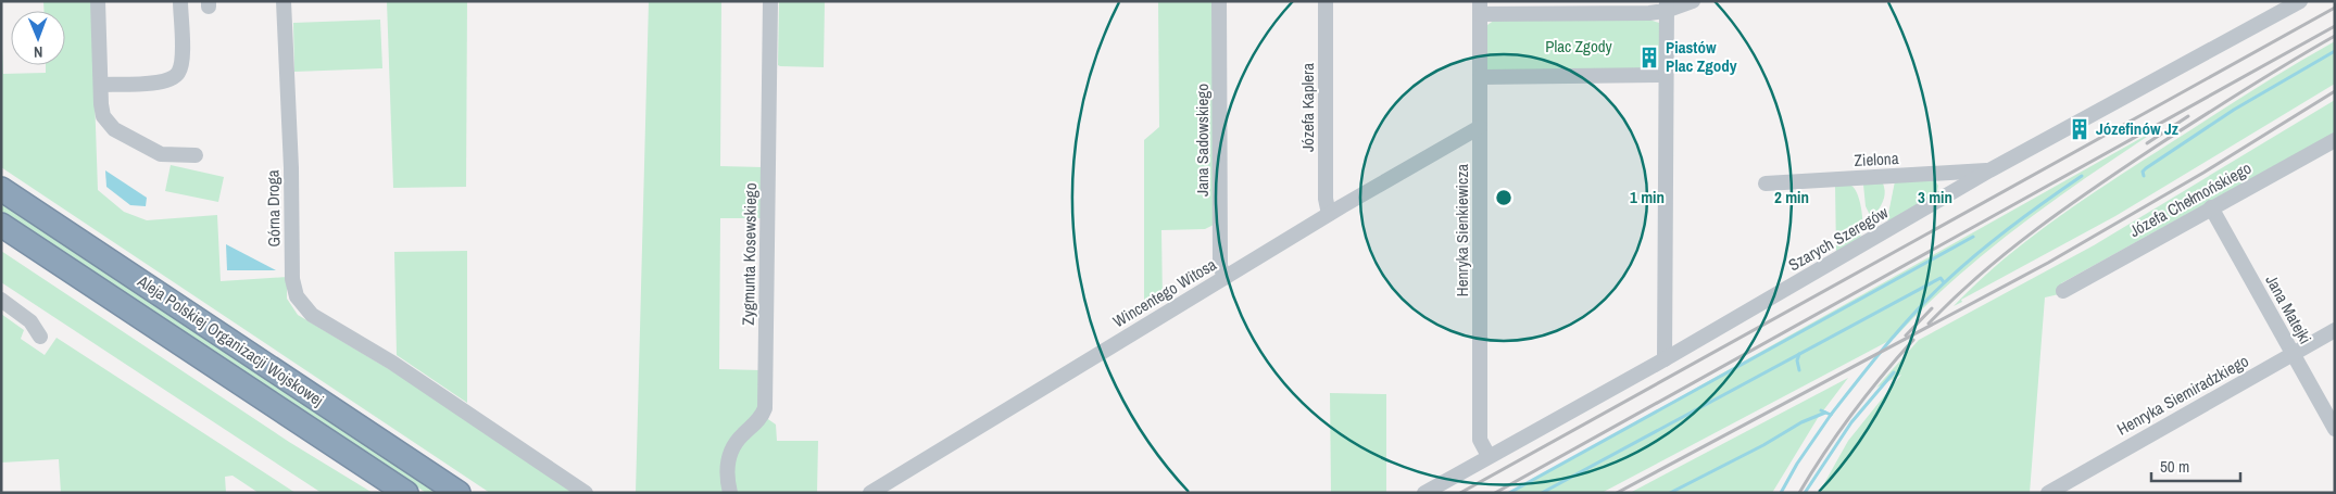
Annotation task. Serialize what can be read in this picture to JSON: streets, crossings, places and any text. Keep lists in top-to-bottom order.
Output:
{
  "streets": {
    "highway": ["Aleja Polskiej Organizacji Wojskowej"],
    "street": [
      "Józefa Kaplera",
      "Jana Sadowskiego",
      "Zielona",
      "Józefa Chełmońskiego",
      "Górna Droga",
      "Henryka Sienkiewicza",
      "Szarych Szeregów",
      "Zygmunta Kosewskiego",
      "Wincentego Witosa",
      "Jana Matejki",
      "Henryka Siemiradzkiego"
    ]
  },
  "crossings": [
    ["Józefa Kaplera", "Wincentego Witosa"],
    ["Jana Sadowskiego", "Wincentego Witosa"],
    ["Zielona", "Szarych Szeregów"],
    ["Józefa Chełmońskiego", "Jana Matejki"],
    ["Henryka Sienkiewicza", "Szarych Szeregów"],
    ["Henryka Sienkiewicza", "Wincentego Witosa"],
    ["Jana Matejki", "Henryka Siemiradzkiego"]
  ],
  "parks": ["Plac Zgody"],
  "places": {
    "building": ["Piastów Plac Zgody", "Józefinów Jz"]
  },
  "scale_bar": "50 m",
  "north": "bottom",
  "rings": ["1 min", "2 min", "3 min"]
}
